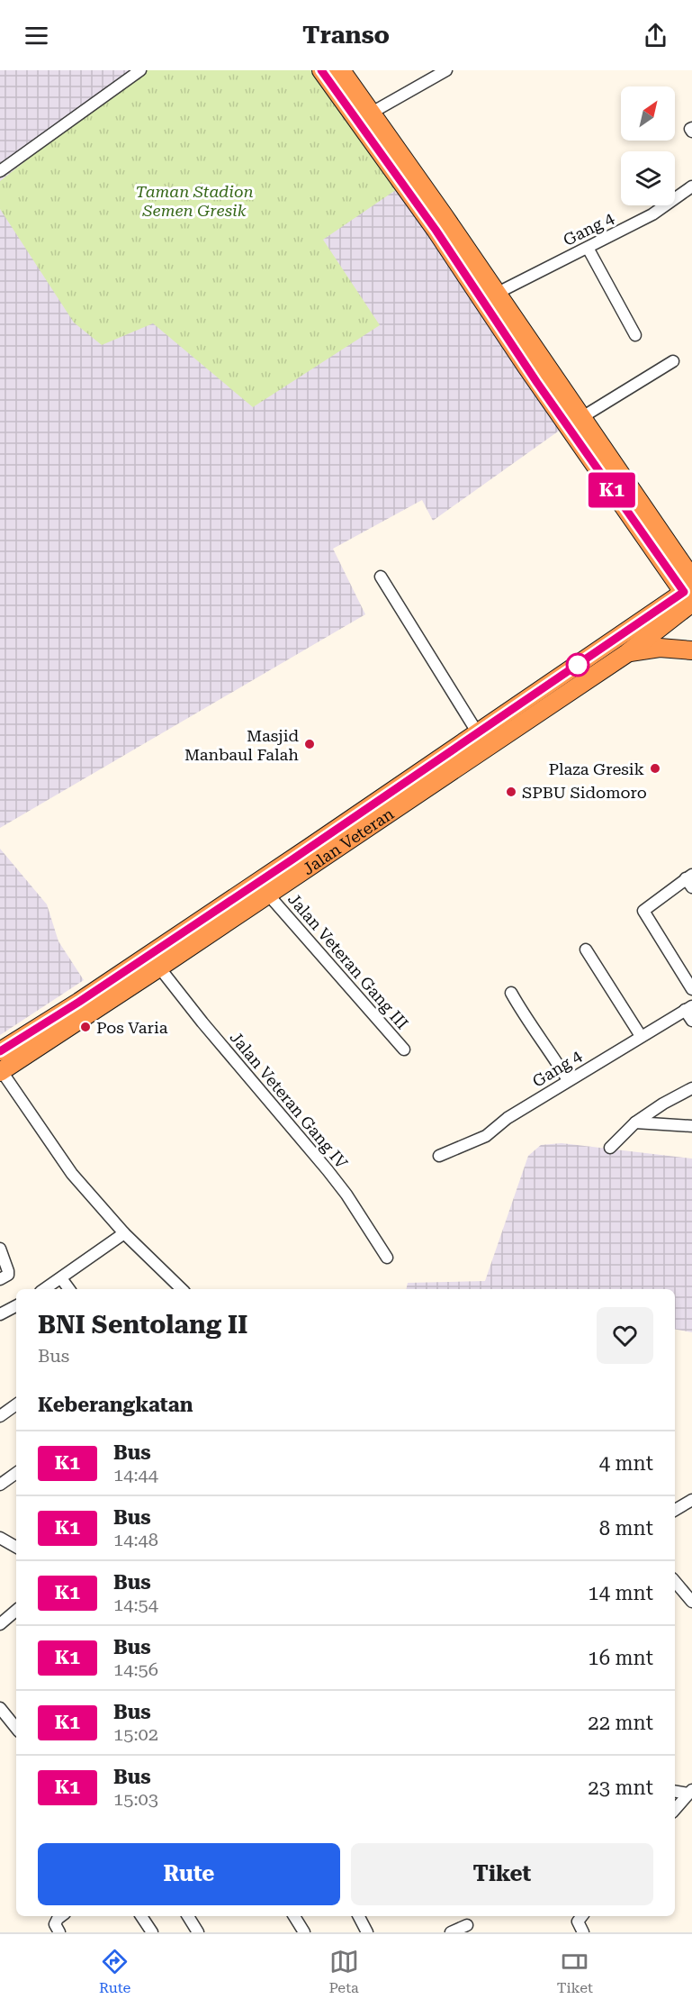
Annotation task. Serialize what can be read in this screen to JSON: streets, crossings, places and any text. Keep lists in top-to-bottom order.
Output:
{
  "streets": {
    "highway": ["Jalan Veteran"],
    "street": ["Gang 4", "Jalan Veteran Gang III", "Jalan Veteran Gang IV"]
  },
  "crossings": [
    ["Jalan Veteran", "Jalan Veteran Gang III"],
    ["Jalan Veteran", "Jalan Veteran Gang IV"]
  ],
  "parks": ["Taman Stadion Semen Gresik"],
  "places": [
    "Masjid Manbaul Falah",
    "Plaza Gresik",
    "SPBU Sidomoro",
    "Pos Varia"
  ],
  "lines": ["bus line K1"],
  "north": "top right",
  "page": {
    "header": "Transo",
    "on_map": "K1",
    "heading": [
      ["BNI Sentolang II", "Bus"],
      "Keberangkatan"
    ],
    "list": [
      {
        "mark": "K1",
        "name": "Bus",
        "note": "14:44",
        "value": "4 mnt"
      },
      {
        "mark": "K1",
        "name": "Bus",
        "note": "14:48",
        "value": "8 mnt"
      },
      {
        "mark": "K1",
        "name": "Bus",
        "note": "14:54",
        "value": "14 mnt"
      },
      {
        "mark": "K1",
        "name": "Bus",
        "note": "14:56",
        "value": "16 mnt"
      },
      {
        "mark": "K1",
        "name": "Bus",
        "note": "15:02",
        "value": "22 mnt"
      },
      {
        "mark": "K1",
        "name": "Bus",
        "note": "15:03",
        "value": "23 mnt"
      }
    ],
    "buttons": ["Rute", "Tiket"],
    "tabs": ["Rute", "Peta", "Tiket"]
  }
}
